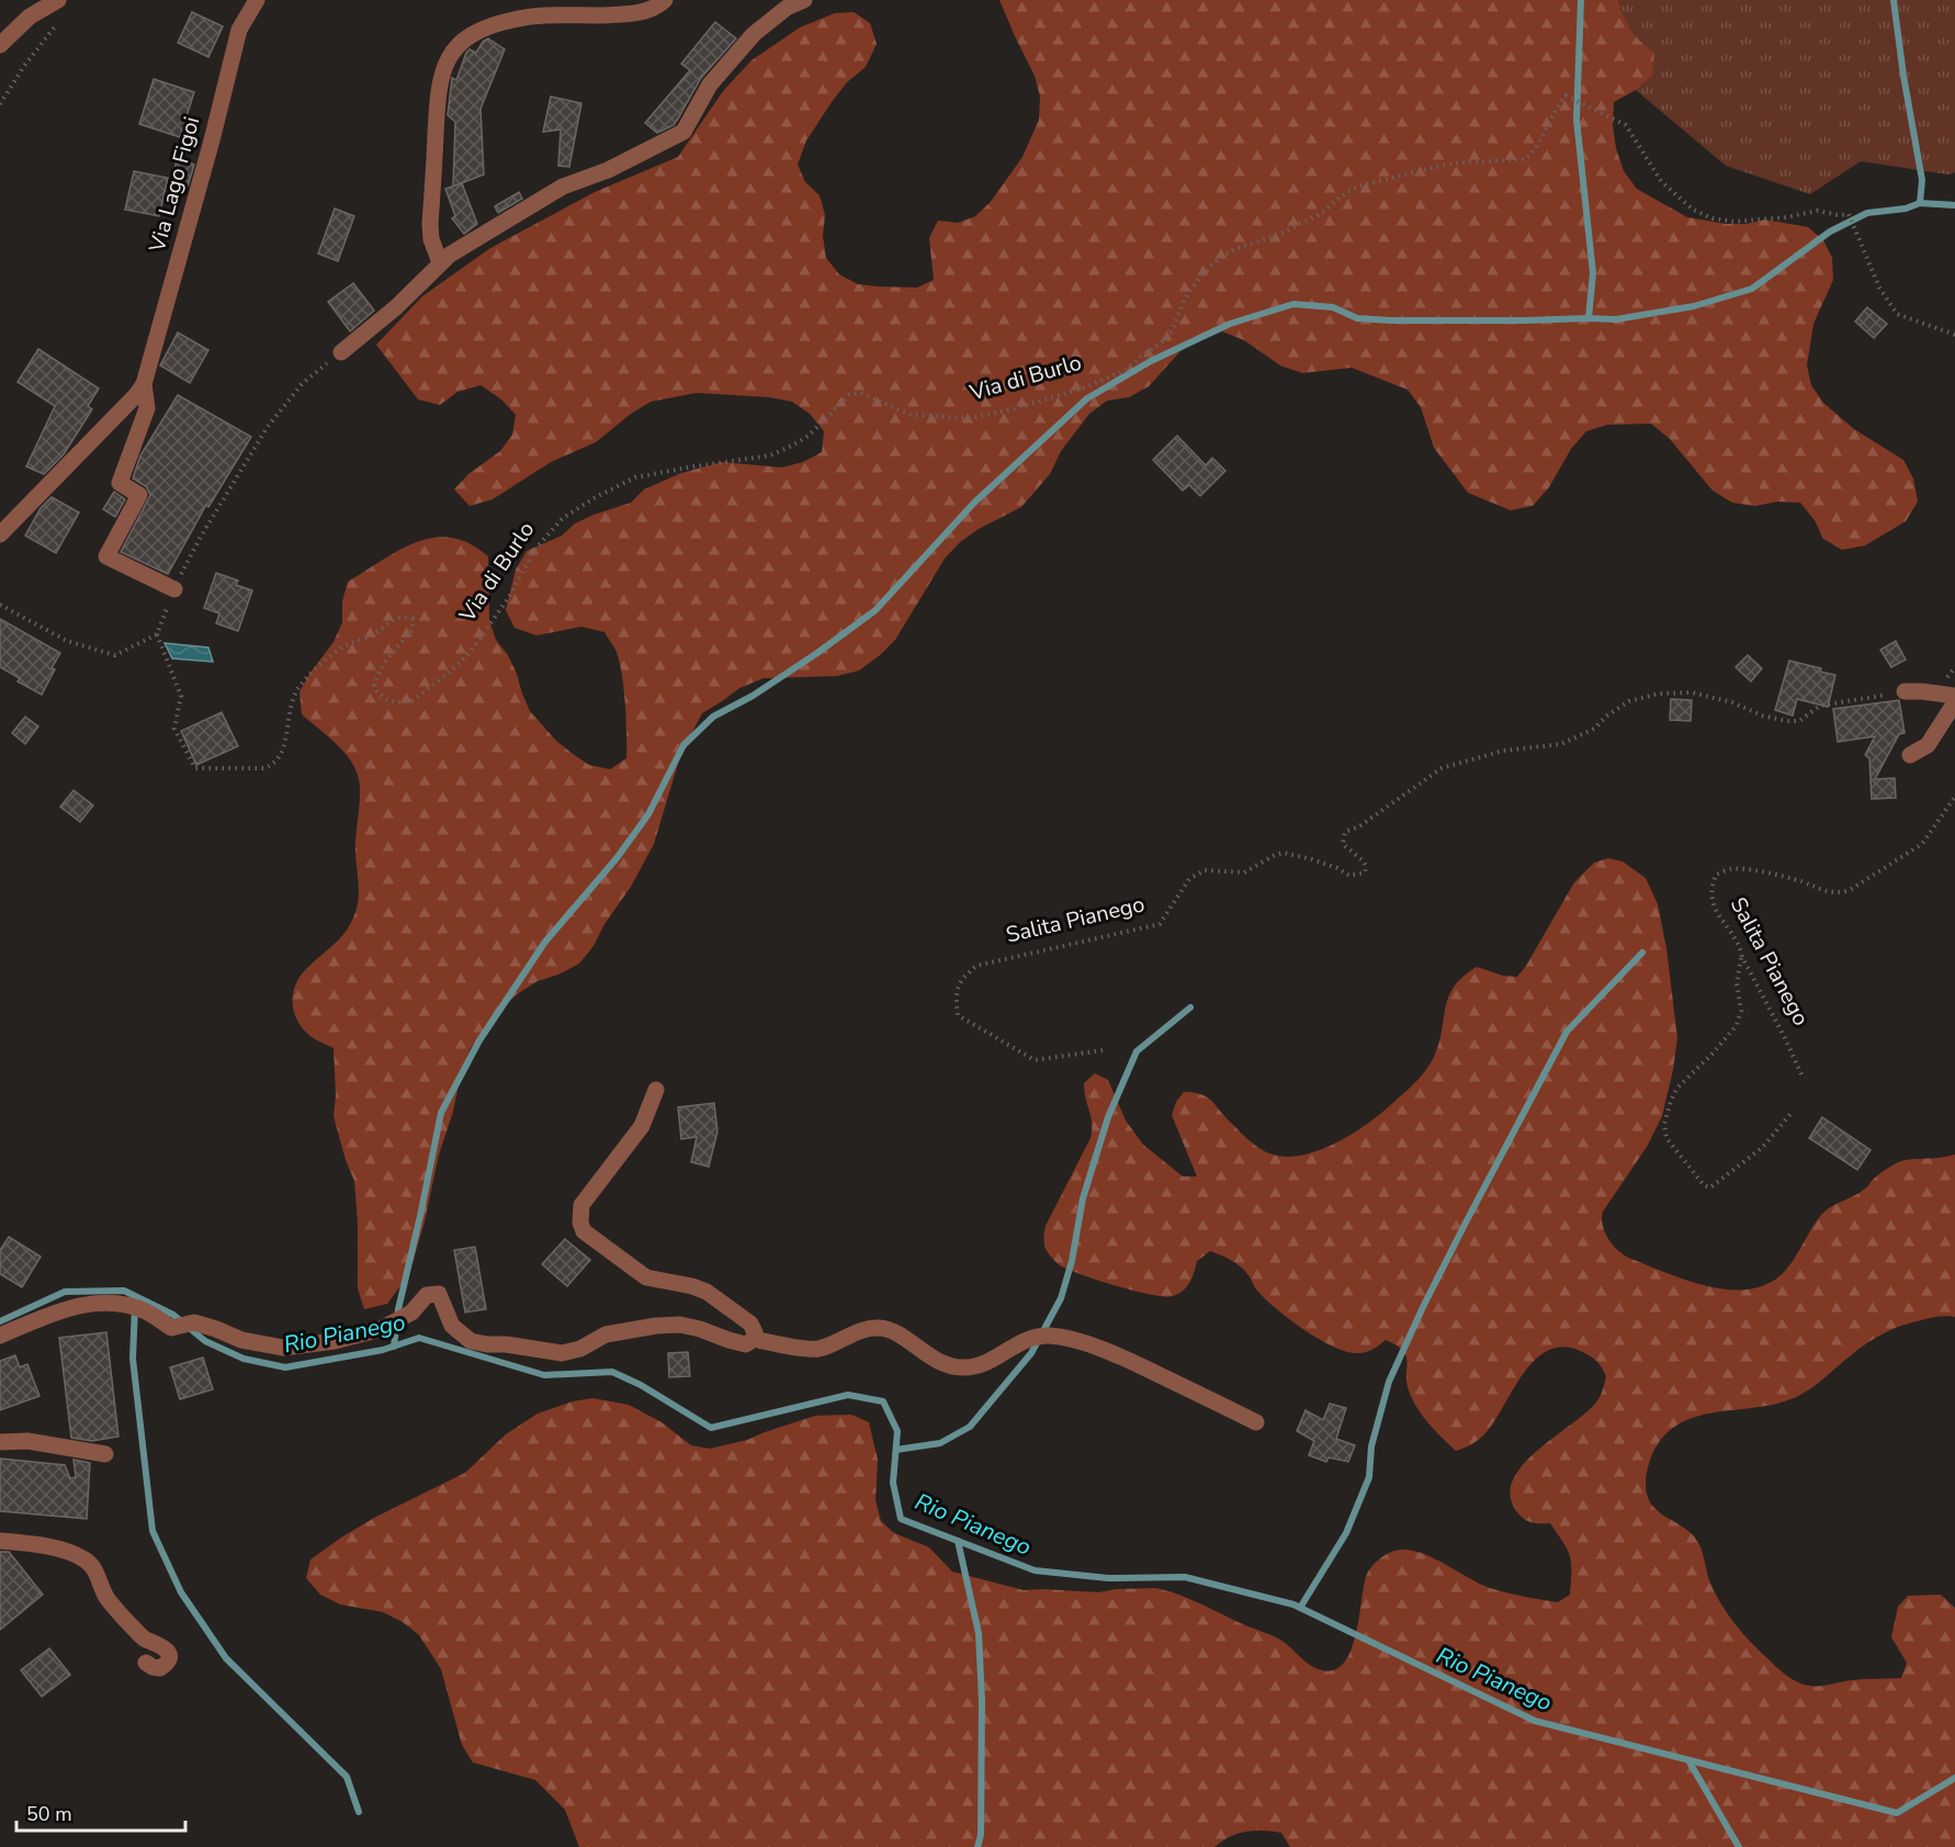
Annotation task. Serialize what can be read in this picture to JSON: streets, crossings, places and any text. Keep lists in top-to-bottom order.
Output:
{
  "streets": {
    "street": ["Via Lago Figoi"],
    "path": ["Via di Burlo", "Salita Pianego"]
  },
  "water": ["Rio Pianego"],
  "scale_bar": "50 m"
}
